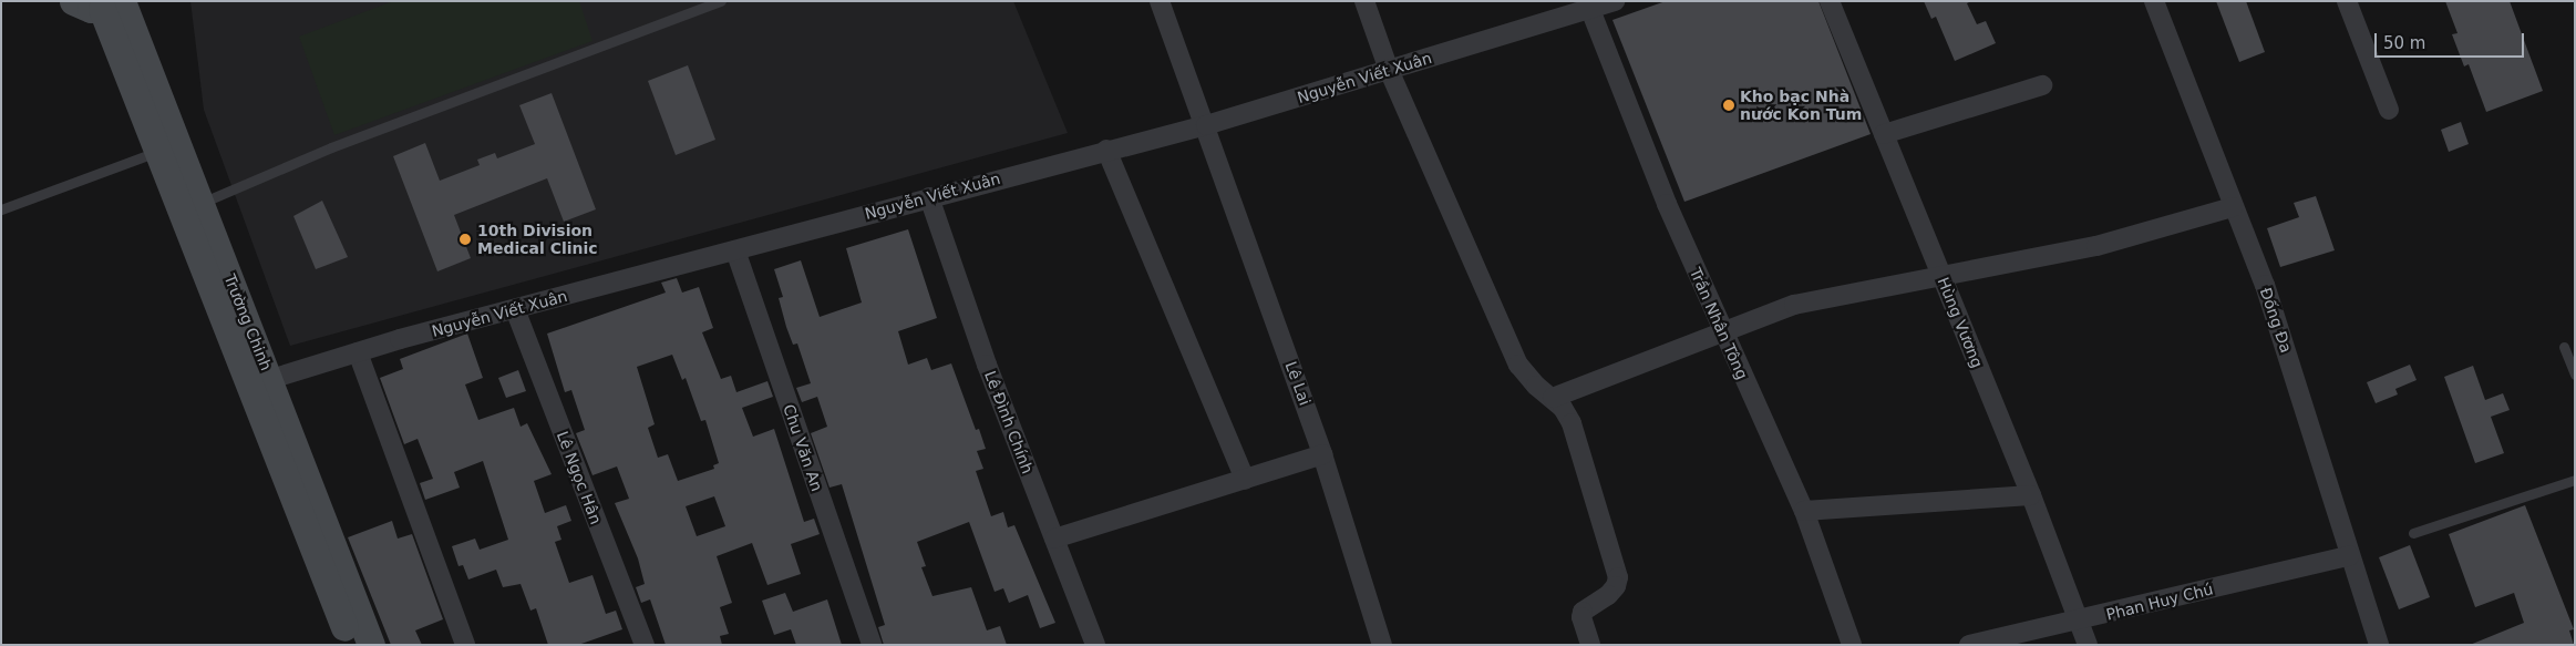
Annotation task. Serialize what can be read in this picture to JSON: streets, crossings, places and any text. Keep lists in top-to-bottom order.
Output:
{
  "streets": {
    "street": [
      "Nguyễn Viết Xuân",
      "Đống Đa",
      "Trường Chinh",
      "Hùng Vương",
      "Trần Nhân Tông",
      "Lê Lai",
      "Lê Đình Chính",
      "Chu Văn An",
      "Lê Ngọc Hân",
      "Phan Huy Chú"
    ]
  },
  "crossings": [
    ["Nguyễn Viết Xuân", "Trường Chinh"],
    ["Nguyễn Viết Xuân", "Trần Nhân Tông"],
    ["Nguyễn Viết Xuân", "Lê Lai"],
    ["Nguyễn Viết Xuân", "Lê Đình Chính"],
    ["Nguyễn Viết Xuân", "Chu Văn An"],
    ["Nguyễn Viết Xuân", "Lê Ngọc Hân"],
    ["Đống Đa", "Phan Huy Chú"],
    ["Hùng Vương", "Phan Huy Chú"]
  ],
  "places": ["Kho bạc Nhà nước Kon Tum", "10th Division Medical Clinic"],
  "scale_bar": "50 m"
}
